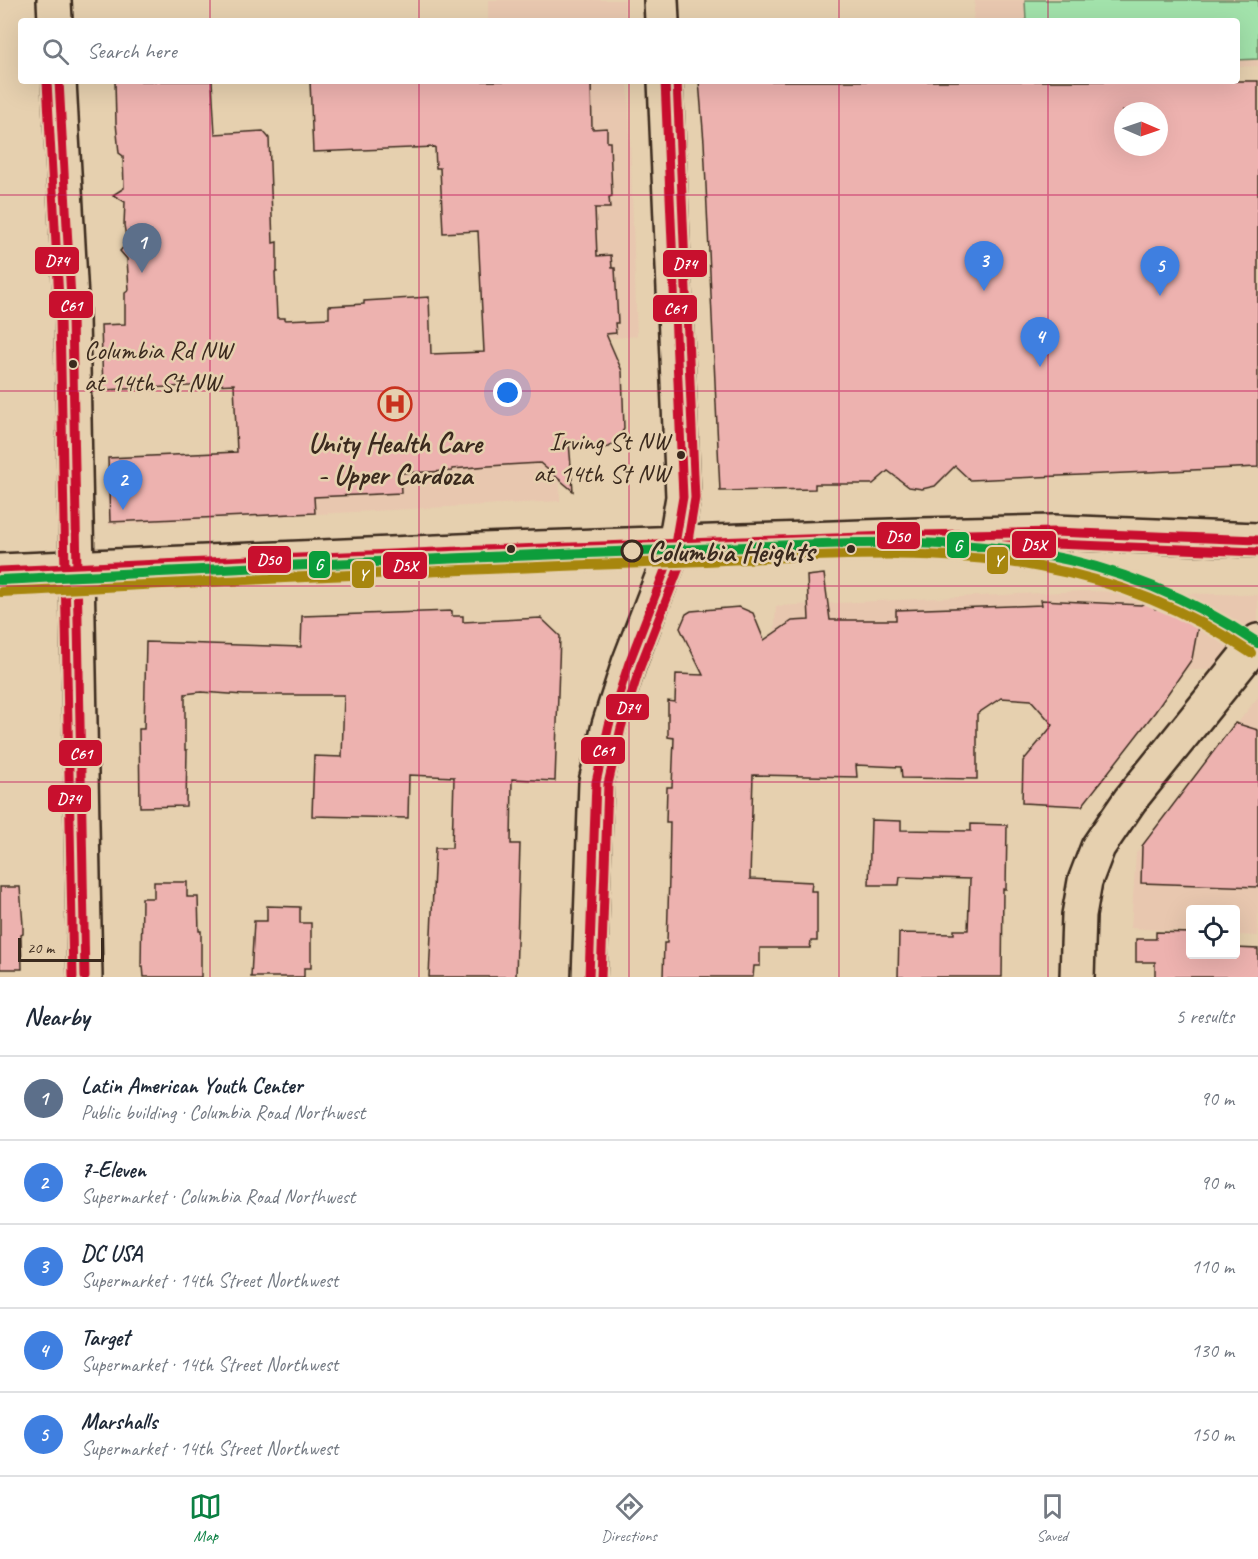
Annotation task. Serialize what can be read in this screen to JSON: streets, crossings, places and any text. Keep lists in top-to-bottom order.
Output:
{
  "places": {
    "other": ["Columbia Rd NW at 14th St NW", "Irving St NW at 14th St NW", "Columbia Heights"],
    "hospital": ["Unity Health Care - Upper Cardoza"]
  },
  "lines": [
    "transit line C61",
    "transit line D74",
    "transit line D50",
    "transit line G",
    "transit line D5X",
    "transit line Y"
  ],
  "scale_bar": "20 m",
  "north": "right",
  "page": {
    "search": "Search here",
    "pins": [
      "1",
      "3",
      "5",
      "4",
      "2"
    ],
    "scale": "20 m",
    "heading": ["Nearby", "5 results"],
    "list": [
      {
        "mark": "1",
        "name": "Latin American Youth Center",
        "note": "Public building · Columbia Road Northwest",
        "value": "90 m"
      },
      {
        "mark": "2",
        "name": "7-Eleven",
        "note": "Supermarket · Columbia Road Northwest",
        "value": "90 m"
      },
      {
        "mark": "3",
        "name": "DC USA",
        "note": "Supermarket · 14th Street Northwest",
        "value": "110 m"
      },
      {
        "mark": "4",
        "name": "Target",
        "note": "Supermarket · 14th Street Northwest",
        "value": "130 m"
      },
      {
        "mark": "5",
        "name": "Marshalls",
        "note": "Supermarket · 14th Street Northwest",
        "value": "150 m"
      }
    ],
    "nav": ["Map", "Directions", "Saved"]
  }
}
